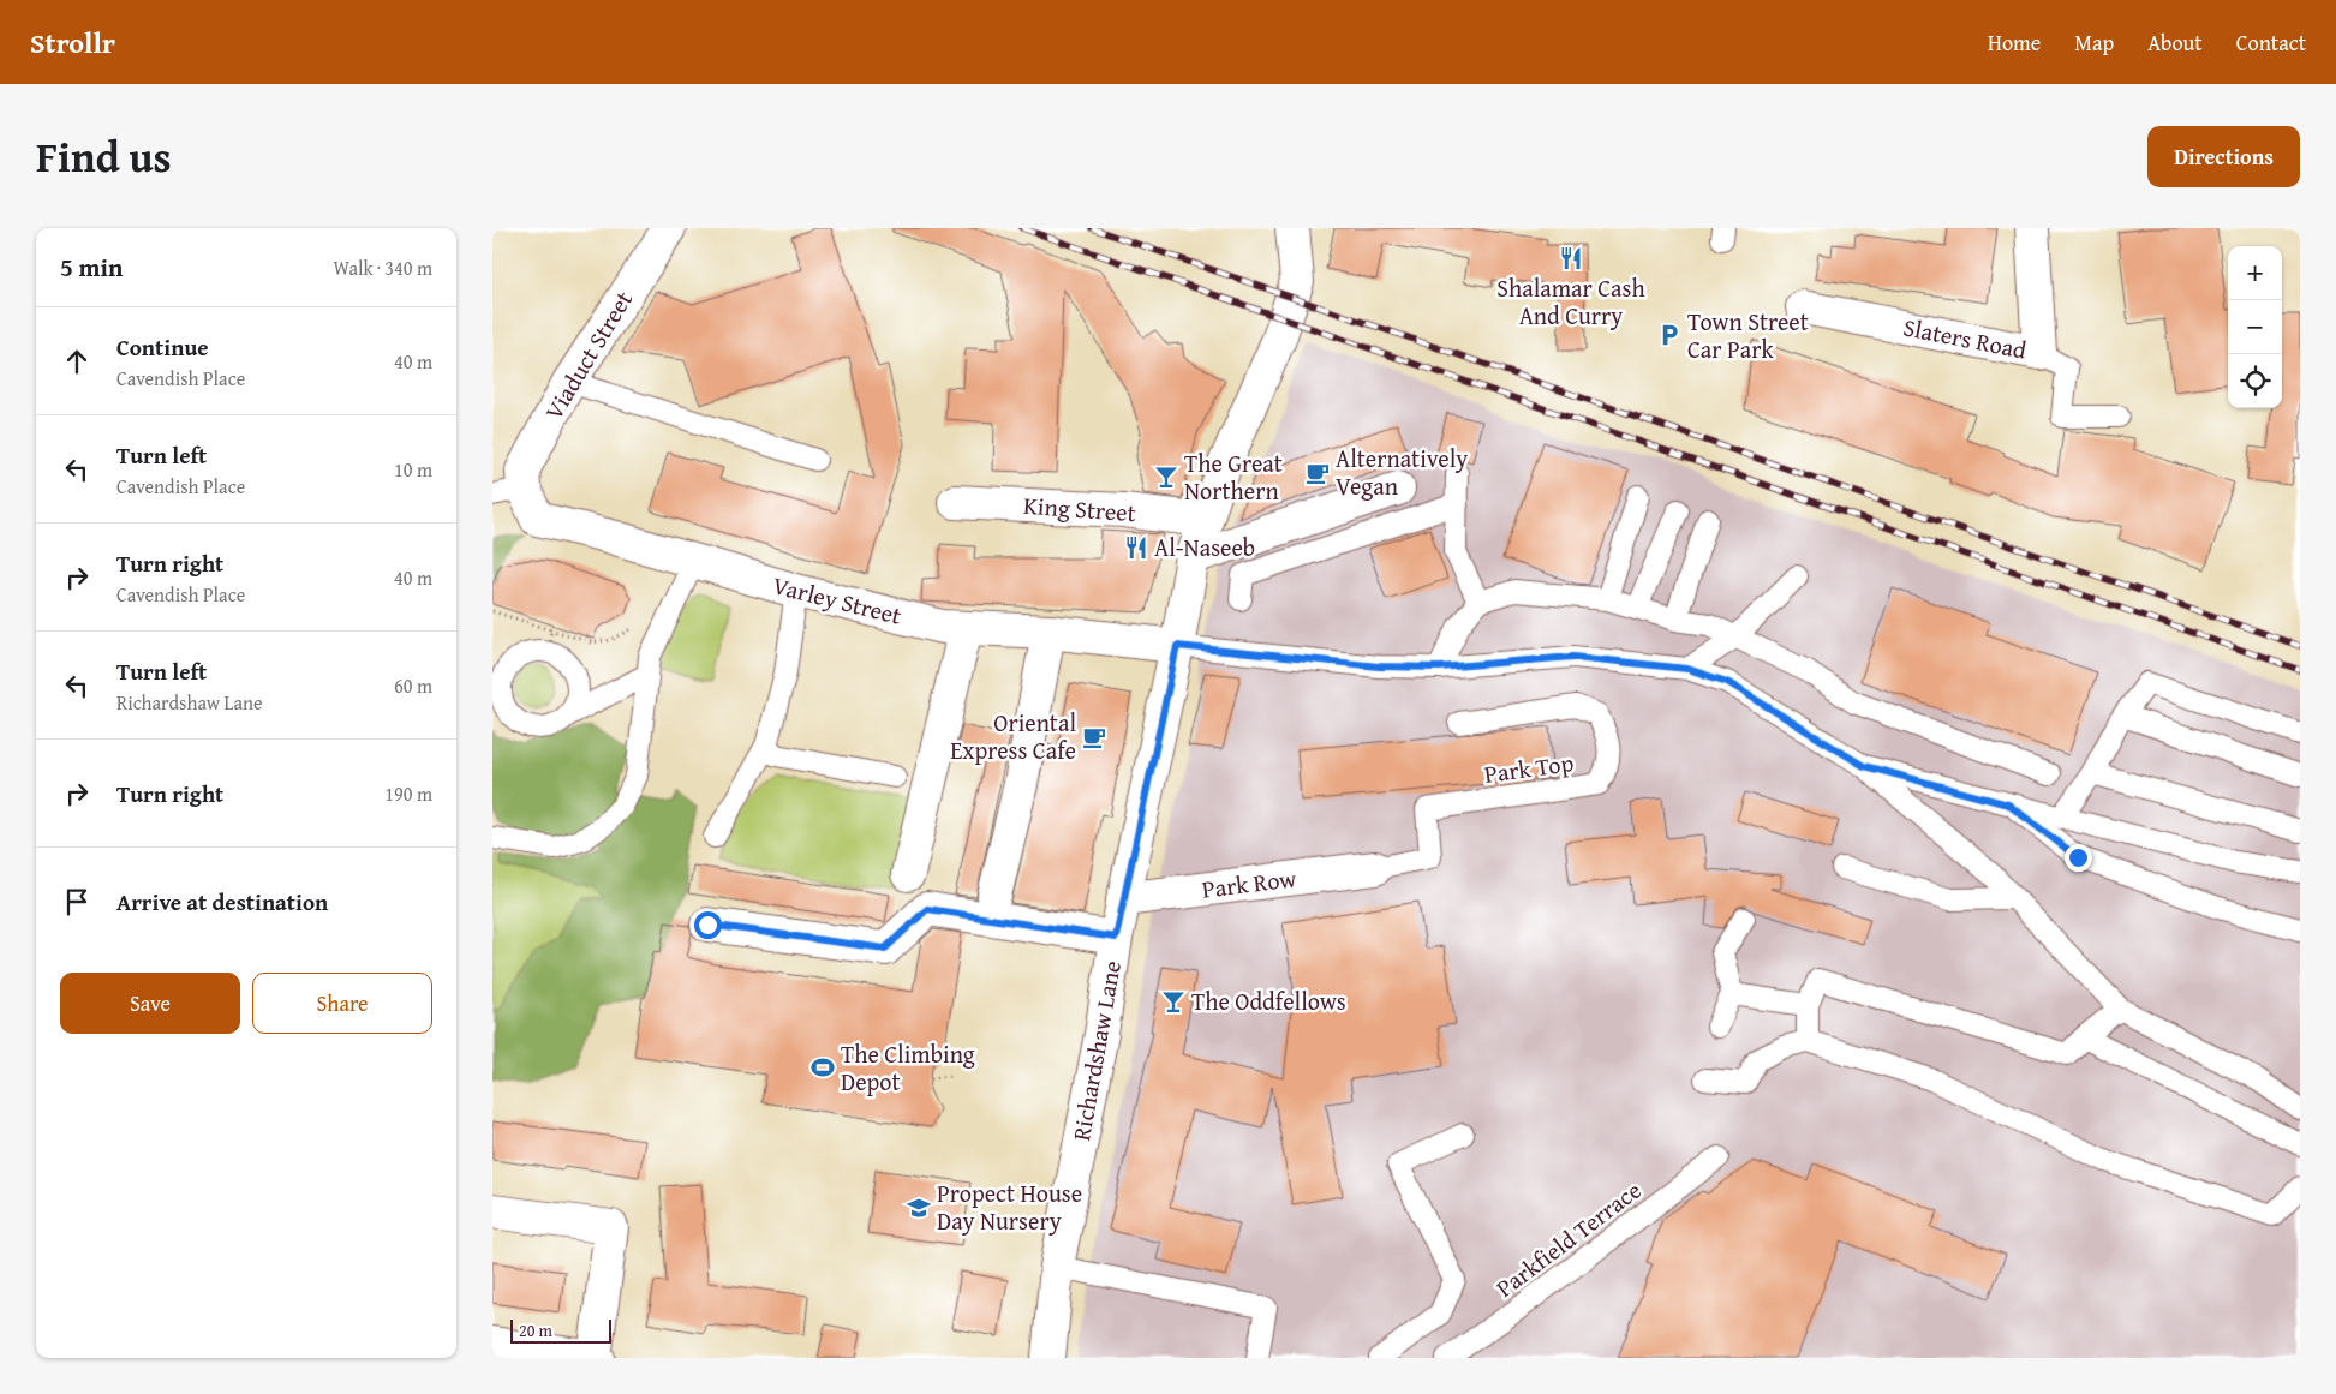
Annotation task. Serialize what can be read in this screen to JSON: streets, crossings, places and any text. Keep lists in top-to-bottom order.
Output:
{
  "streets": {
    "street": [
      "Slaters Road",
      "Viaduct Street",
      "King Street",
      "Varley Street",
      "Park Row",
      "Richardshaw Lane"
    ],
    "lane": ["Park Top", "Parkfield Terrace"]
  },
  "crossings": [
    ["Viaduct Street", "Varley Street"],
    ["King Street", "Richardshaw Lane"],
    ["Varley Street", "Richardshaw Lane"],
    ["Park Top", "Park Row"],
    ["Park Row", "Richardshaw Lane"]
  ],
  "places": {
    "restaurant": ["Shalamar Cash And Curry", "Al-Naseeb"],
    "parking": ["Town Street Car Park"],
    "cafe": ["Alternatively Vegan", "Oriental Express Cafe"],
    "bar": ["The Great Northern", "The Oddfellows"],
    "sports": ["The Climbing Depot"],
    "school or university": ["Propect House Day Nursery"]
  },
  "scale_bar": "20 m",
  "page": {
    "header": "Strollr",
    "nav": [
      "Home",
      "Map",
      "About",
      "Contact"
    ],
    "title": "Find us",
    "buttons": [
      "Directions",
      ["Save", "Share"]
    ],
    "heading": ["5 min", "Walk · 340 m"],
    "map_buttons": ["+", "−"],
    "list": [
      ["Continue", "Cavendish Place", "40 m"],
      ["Turn left", "Cavendish Place", "10 m"],
      ["Turn right", "Cavendish Place", "40 m"],
      ["Turn left", "Richardshaw Lane", "60 m"],
      ["Turn right", "190 m"],
      "Arrive at destination"
    ],
    "scale": "20 m"
  }
}
